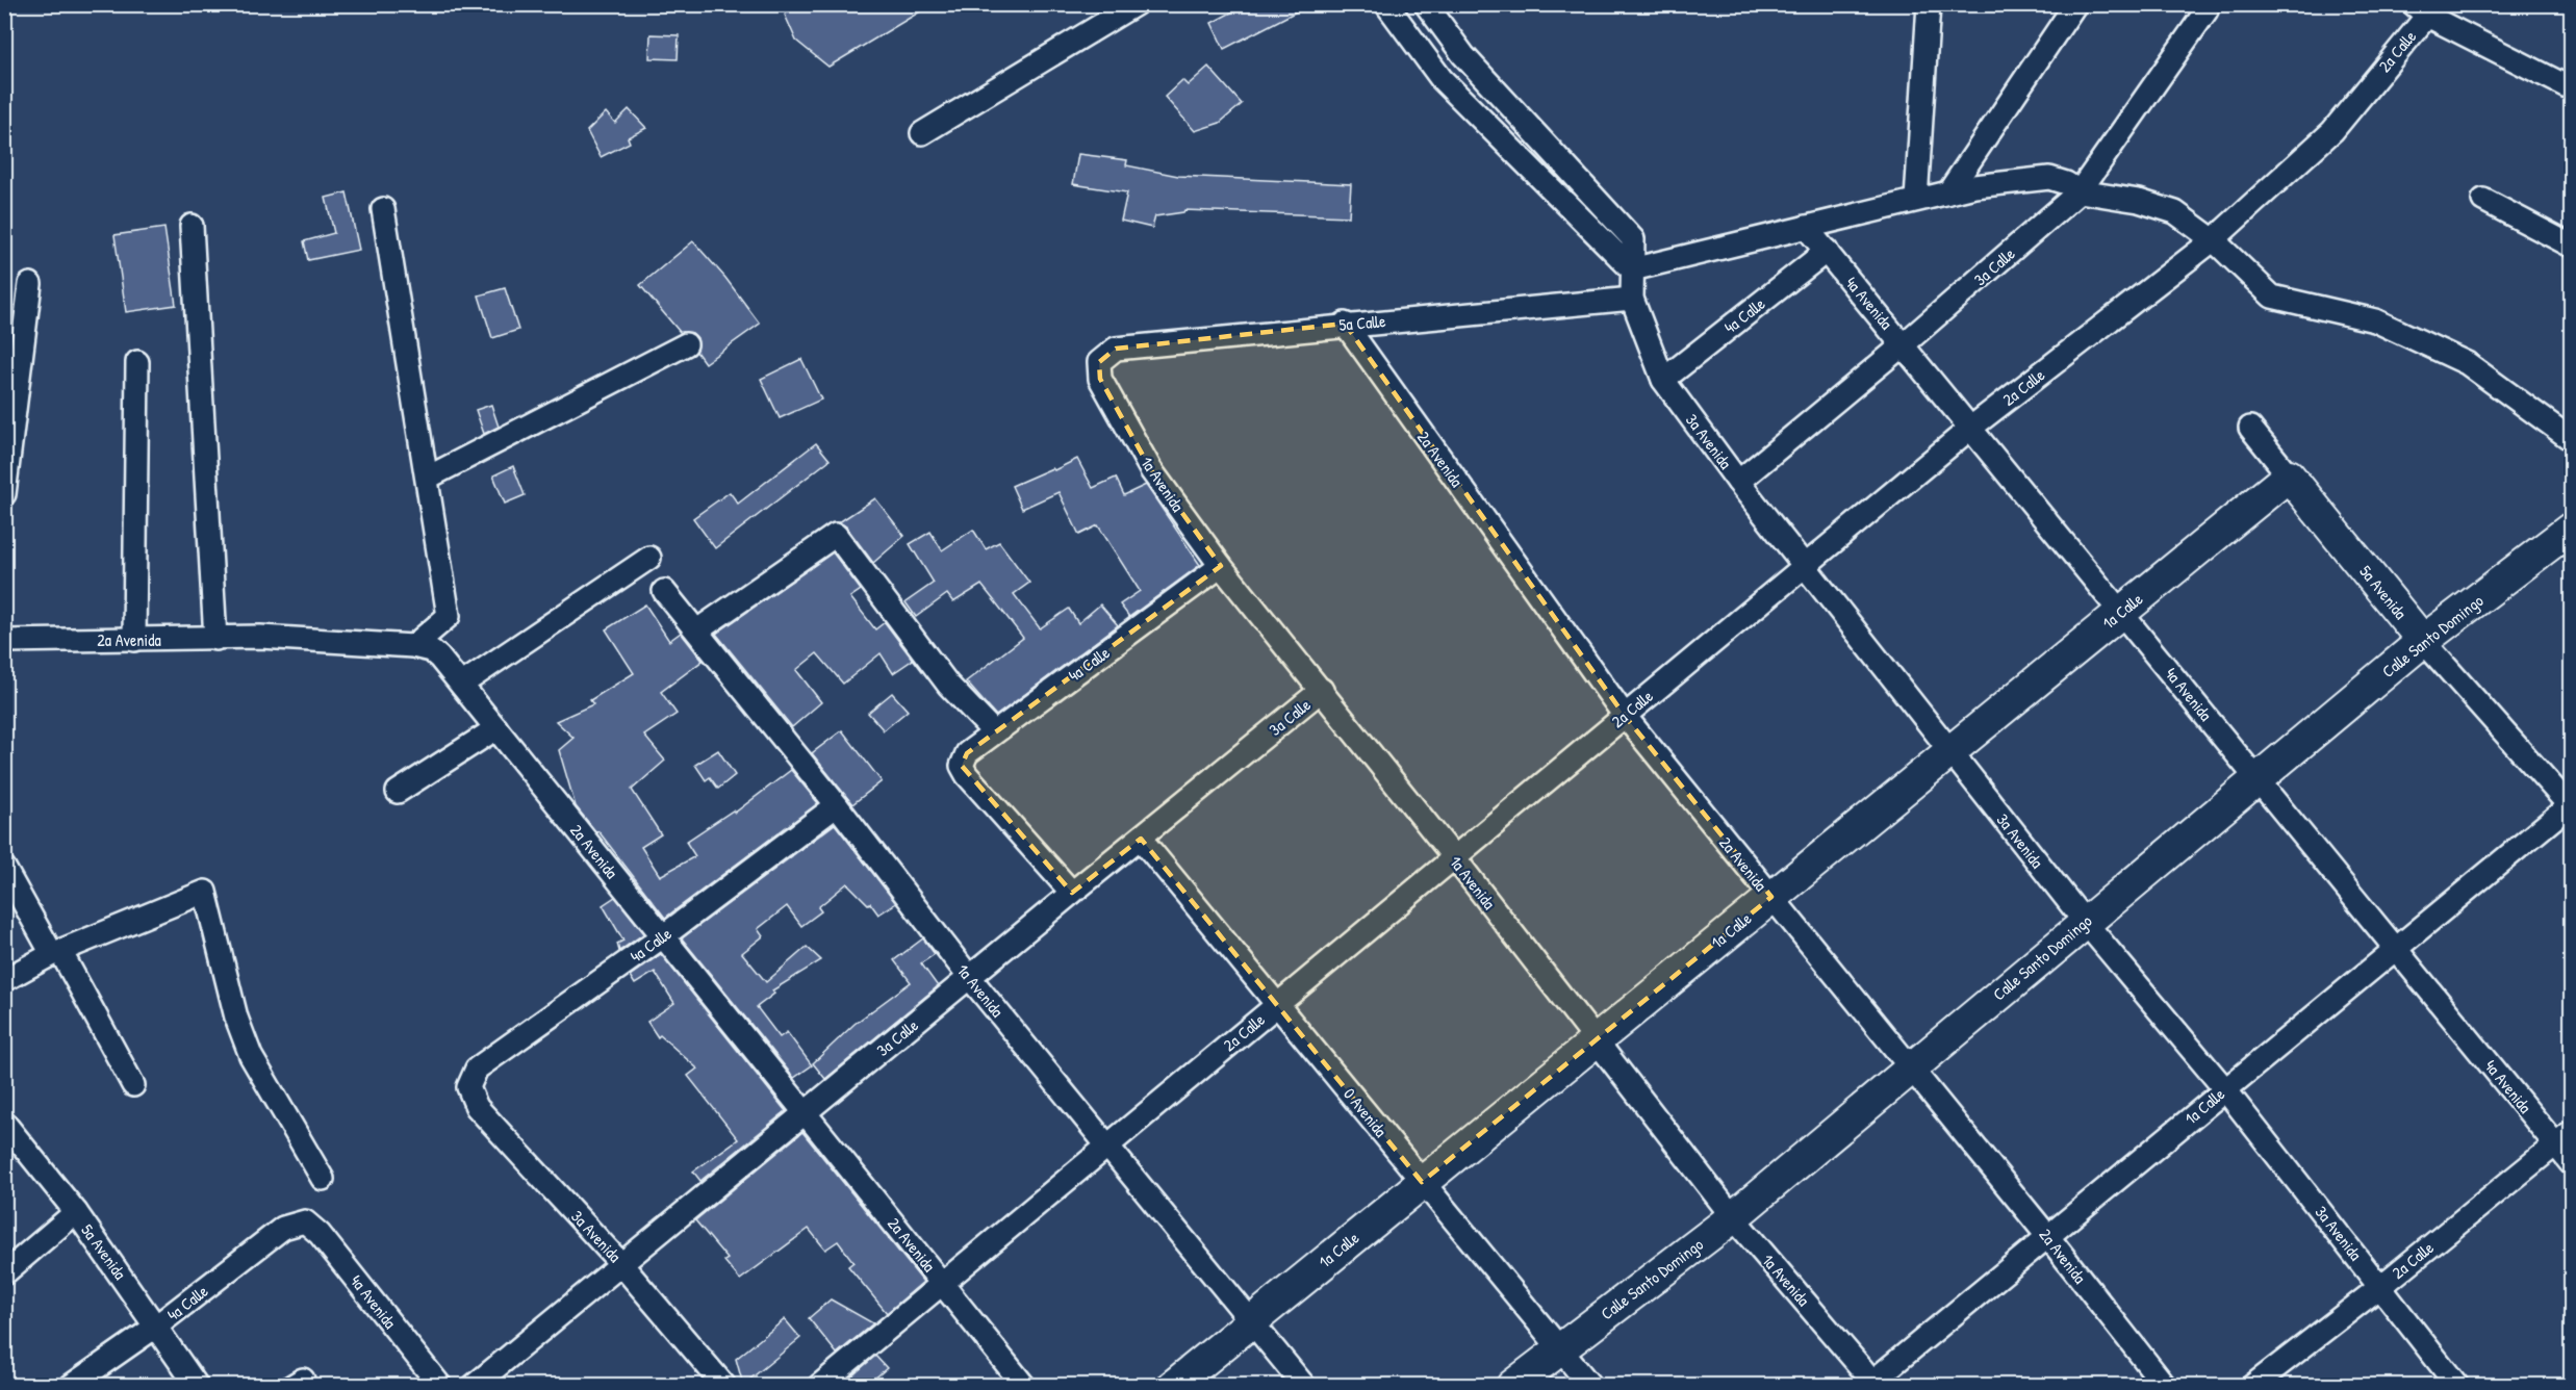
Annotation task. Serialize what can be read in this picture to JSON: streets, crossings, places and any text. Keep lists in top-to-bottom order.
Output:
{
  "streets": {
    "main road": ["5a Avenida", "1a Calle", "Calle Santo Domingo"],
    "street": [
      "2a Calle",
      "3a Calle",
      "4a Avenida",
      "4a Calle",
      "5a Calle",
      "3a Avenida",
      "2a Avenida",
      "1a Avenida",
      "0 Avenida"
    ]
  },
  "crossings": [
    ["2a Calle", "4a Avenida"],
    ["2a Calle", "3a Avenida"],
    ["2a Calle", "2a Avenida"],
    ["2a Calle", "1a Avenida"],
    ["2a Calle", "0 Avenida"],
    ["3a Calle", "4a Avenida"],
    ["3a Calle", "4a Calle"],
    ["3a Calle", "3a Avenida"],
    ["3a Calle", "2a Avenida"],
    ["3a Calle", "1a Avenida"],
    ["3a Calle", "0 Avenida"],
    ["4a Avenida", "4a Calle"],
    ["4a Avenida", "1a Calle"],
    ["4a Avenida", "Calle Santo Domingo"],
    ["4a Calle", "3a Avenida"],
    ["4a Calle", "2a Avenida"],
    ["4a Calle", "1a Avenida"],
    ["4a Calle", "5a Avenida"],
    ["5a Calle", "3a Avenida"],
    ["5a Calle", "2a Avenida"],
    ["5a Calle", "1a Avenida"],
    ["3a Avenida", "1a Calle"],
    ["3a Avenida", "Calle Santo Domingo"],
    ["2a Avenida", "1a Calle"],
    ["2a Avenida", "Calle Santo Domingo"],
    ["1a Avenida", "1a Calle"],
    ["1a Avenida", "Calle Santo Domingo"],
    ["5a Avenida", "1a Calle"],
    ["5a Avenida", "Calle Santo Domingo"],
    ["1a Calle", "0 Avenida"],
    ["Calle Santo Domingo", "0 Avenida"]
  ]
}
